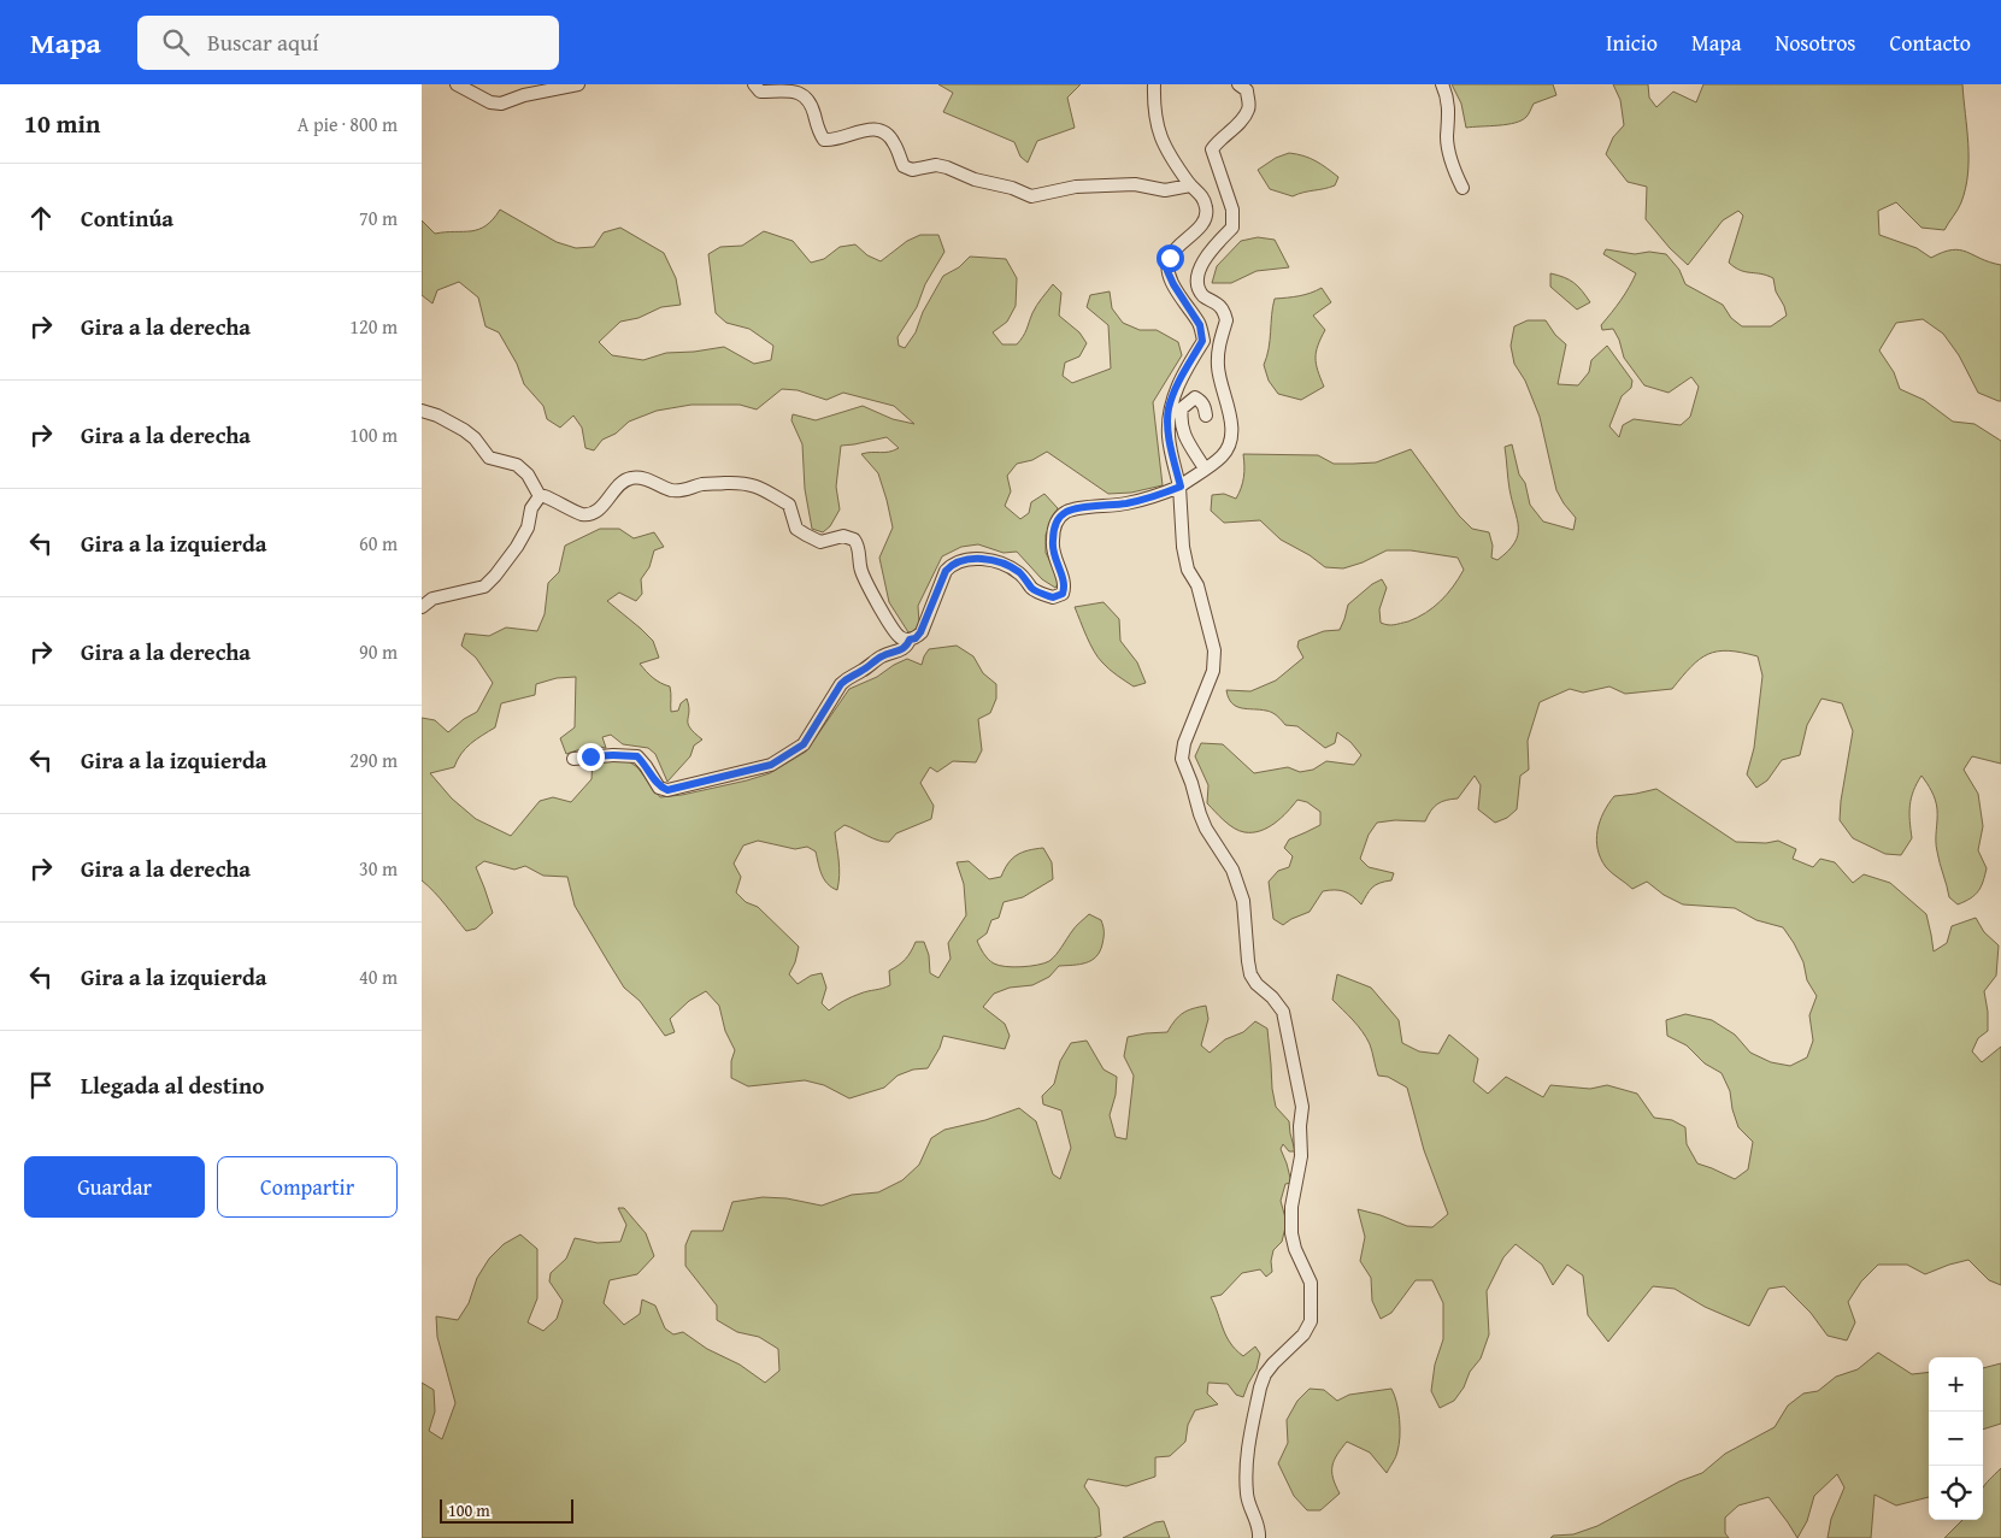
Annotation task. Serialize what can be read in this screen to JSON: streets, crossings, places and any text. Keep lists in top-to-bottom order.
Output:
{
  "scale_bar": "100 m",
  "page": {
    "header": "Mapa",
    "search": "Buscar aquí",
    "nav": [
      "Inicio",
      "Mapa",
      "Nosotros",
      "Contacto"
    ],
    "heading": ["10 min", "A pie · 800 m"],
    "list": [
      ["Continúa", "70 m"],
      ["Gira a la derecha", "120 m"],
      ["Gira a la derecha", "100 m"],
      ["Gira a la izquierda", "60 m"],
      ["Gira a la derecha", "90 m"],
      ["Gira a la izquierda", "290 m"],
      ["Gira a la derecha", "30 m"],
      ["Gira a la izquierda", "40 m"],
      "Llegada al destino"
    ],
    "buttons": ["Guardar", "Compartir"],
    "map_buttons": ["+", "−"],
    "scale": "100 m"
  }
}
